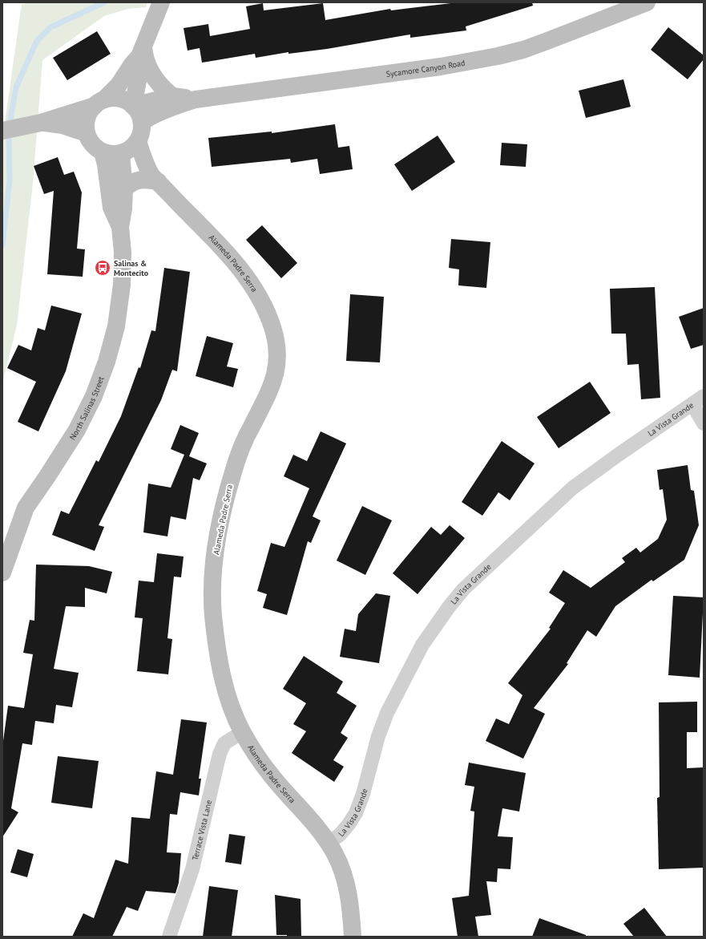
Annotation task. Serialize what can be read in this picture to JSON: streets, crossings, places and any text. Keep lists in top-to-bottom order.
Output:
{
  "streets": {
    "main road": ["Sycamore Canyon Road", "Alameda Padre Serra", "North Salinas Street"],
    "street": ["La Vista Grande", "Terrace Vista Lane"]
  },
  "crossings": [
    ["Sycamore Canyon Road", "Alameda Padre Serra"],
    ["Sycamore Canyon Road", "North Salinas Street"],
    ["Alameda Padre Serra", "North Salinas Street"],
    ["Alameda Padre Serra", "La Vista Grande"],
    ["Alameda Padre Serra", "Terrace Vista Lane"]
  ],
  "places": {
    "bus stop": ["Salinas & Montecito"]
  }
}
